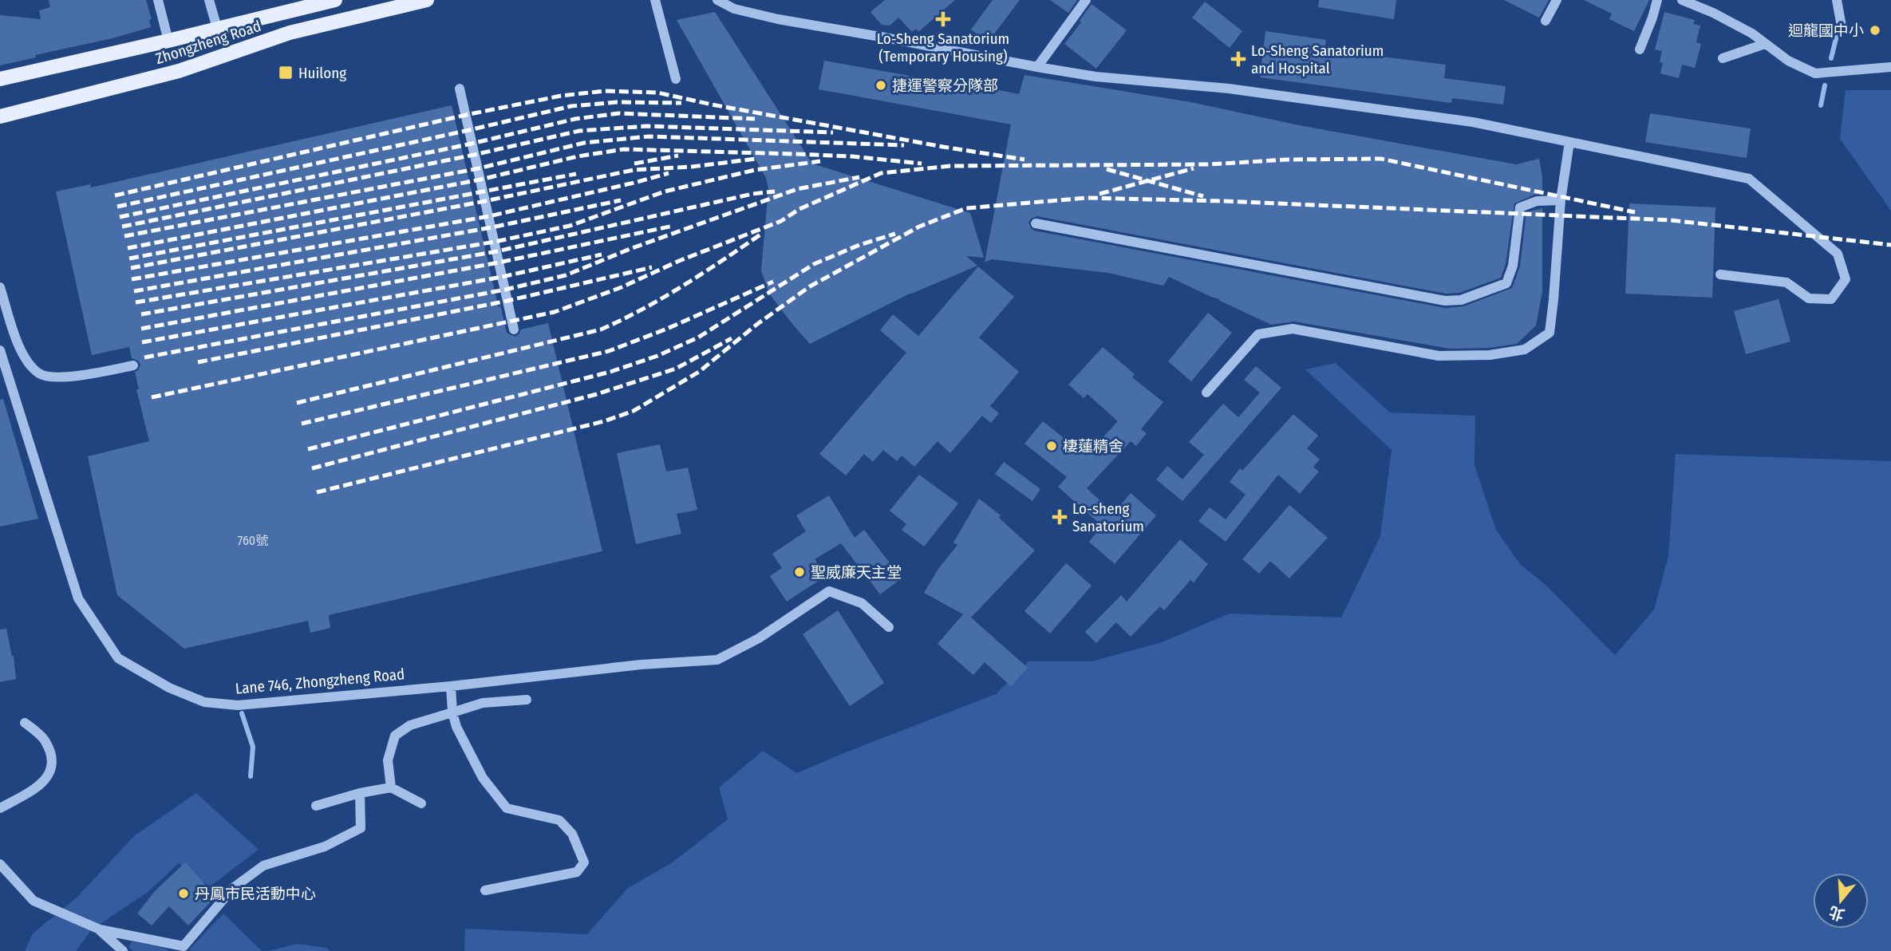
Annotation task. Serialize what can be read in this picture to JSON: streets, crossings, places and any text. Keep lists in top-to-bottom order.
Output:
{
  "streets": {
    "main road": ["Zhongzheng Road"],
    "street": ["Lane 746, Zhongzheng Road"]
  },
  "places": {
    "health": ["Lo-Sheng Sanatorium (Temporary Housing)", "Lo-Sheng Sanatorium and Hospital", "Lo-sheng Sanatorium"],
    "other": [
      "迴龍國中小",
      "捷運警察分隊部",
      "棲蓮精舍",
      "聖威廉天主堂",
      "丹鳳市民活動中心"
    ],
    "transit": ["Huilong"]
  },
  "house_numbers": ["760號"],
  "north": "bottom"
}
